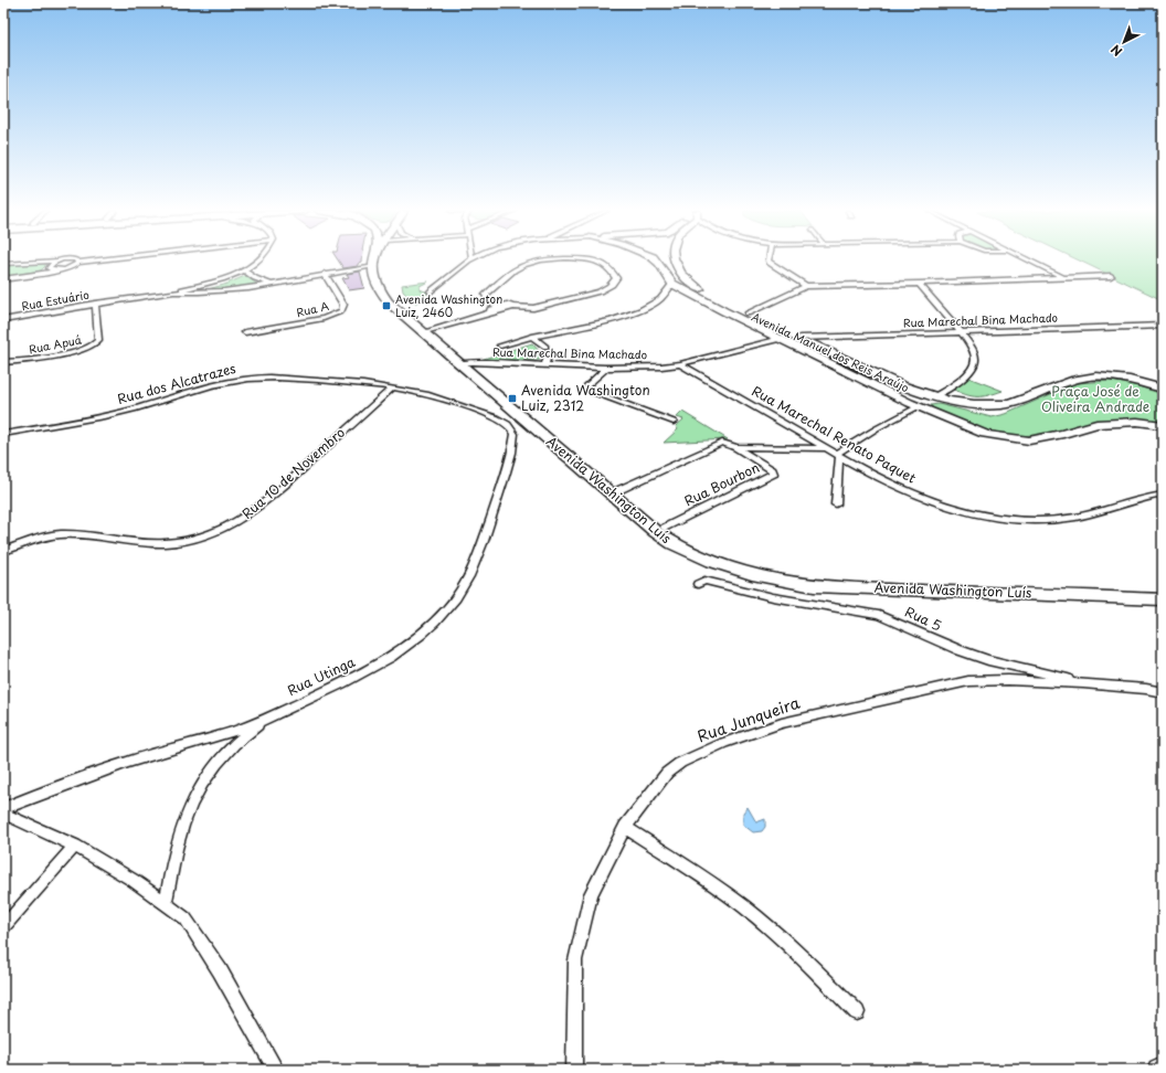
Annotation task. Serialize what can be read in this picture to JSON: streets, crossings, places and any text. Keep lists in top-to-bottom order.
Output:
{
  "streets": {
    "main road": ["Avenida Washington Luís"],
    "street": [
      "Rua Estuário",
      "Rua A",
      "Rua Marechal Bina Machado",
      "Rua Apuá",
      "Avenida Manuel dos Reis Araújo",
      "Rua dos Alcatrazes",
      "Rua Marechal Renato Paquet",
      "Rua 10 de Novembro",
      "Rua Bourbon",
      "Rua 5",
      "Rua Utinga",
      "Rua Junqueira"
    ]
  },
  "crossings": [
    ["Rua Estuário", "Rua A"],
    ["Rua Estuário", "Rua Apuá"],
    ["Rua Estuário", "Avenida Washington Luís"],
    ["Rua Marechal Bina Machado", "Avenida Manuel dos Reis Araújo"],
    ["Rua Marechal Bina Machado", "Rua Marechal Renato Paquet"],
    ["Rua Marechal Bina Machado", "Avenida Washington Luís"],
    ["Rua dos Alcatrazes", "Rua 10 de Novembro"],
    ["Rua dos Alcatrazes", "Rua Utinga"],
    ["Rua 5", "Rua Junqueira"]
  ],
  "parks": ["Praça José de Oliveira Andrade"],
  "places": {
    "transit": ["Avenida Washington Luiz, 2460", "Avenida Washington Luiz, 2312"]
  },
  "north": "bottom left"
}
